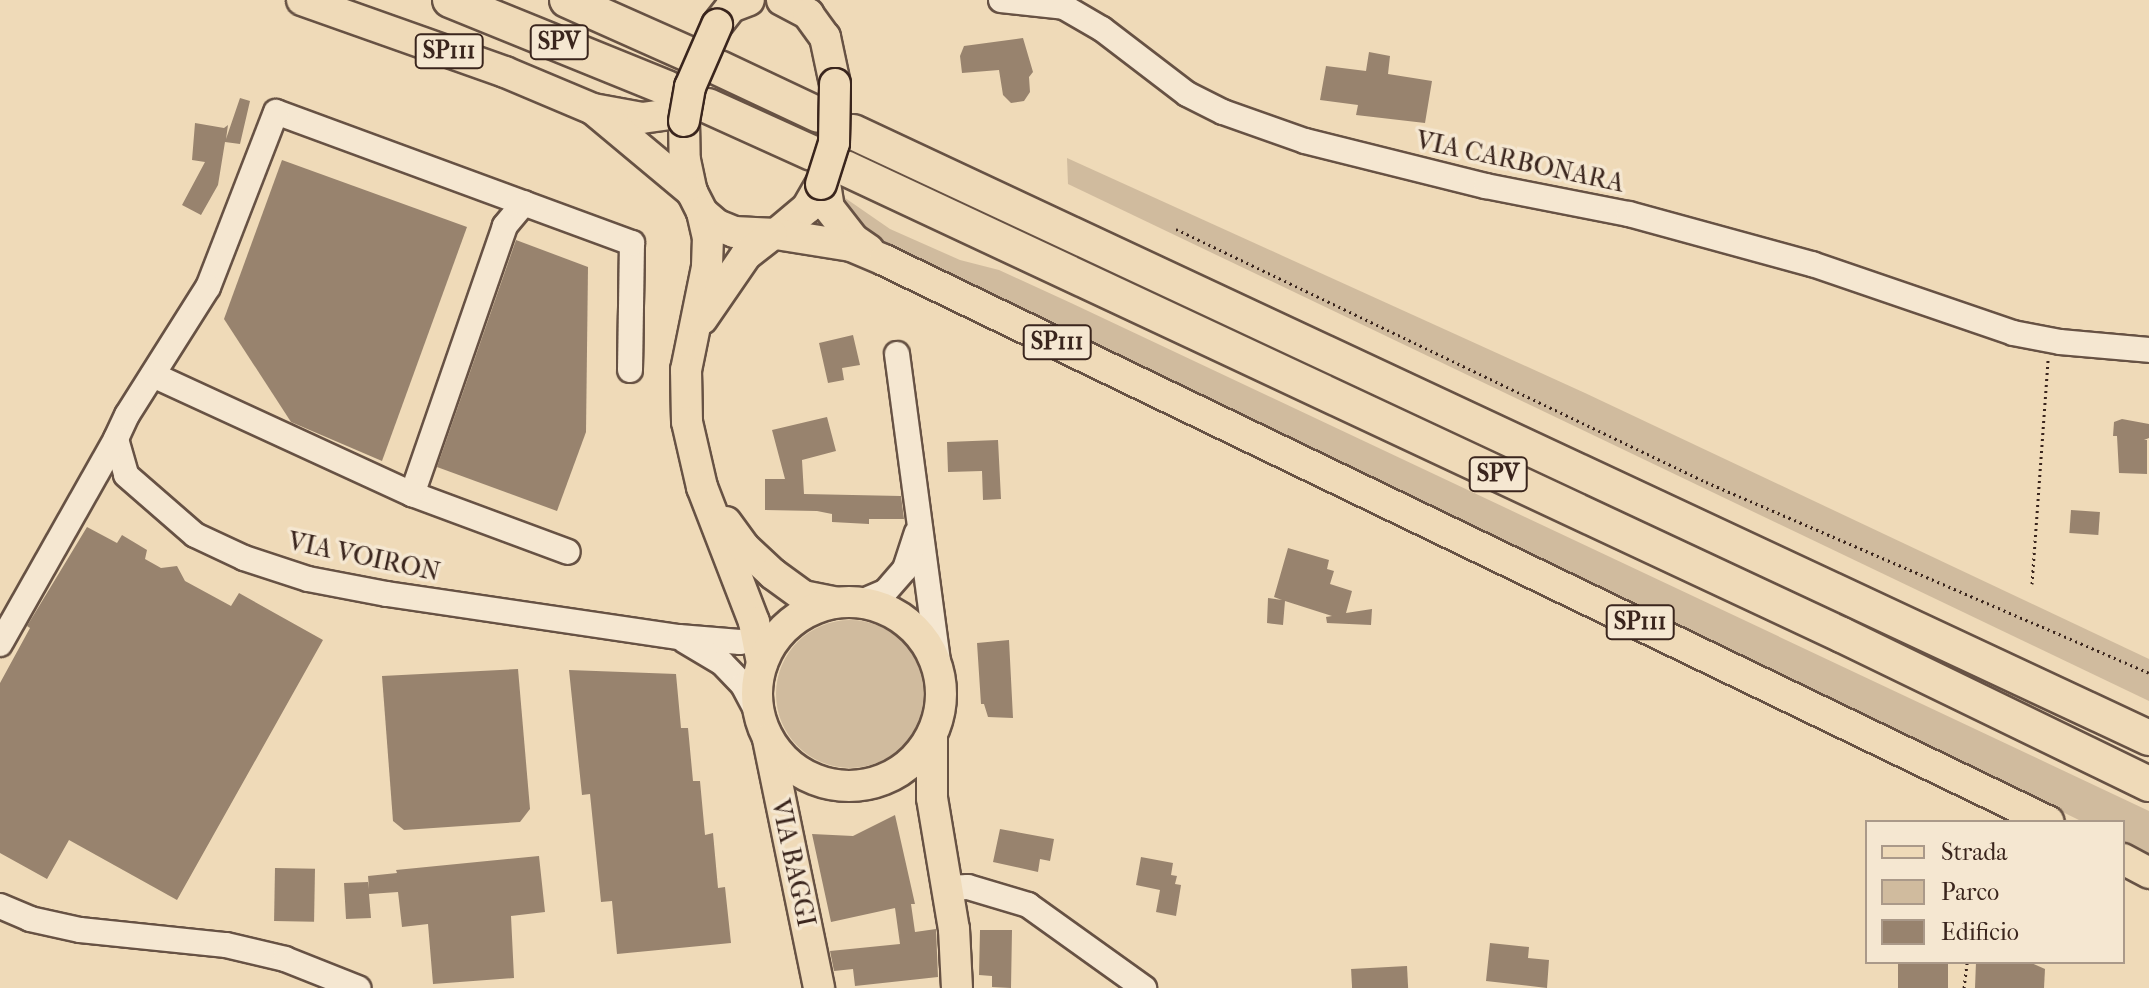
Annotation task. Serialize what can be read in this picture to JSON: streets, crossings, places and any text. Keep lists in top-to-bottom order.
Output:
{
  "streets": {
    "highway": ["SPV"],
    "main road": ["SP111", "VIA BAGGI"],
    "street": ["VIA CARBONARA", "VIA VOIRON"]
  },
  "crossings": [
    ["SPV", "SP111"],
    ["SPV", "VIA BAGGI"],
    ["SP111", "VIA BAGGI"],
    ["VIA VOIRON", "VIA BAGGI"]
  ],
  "legend": ["Strada", "Parco", "Edificio"]
}
